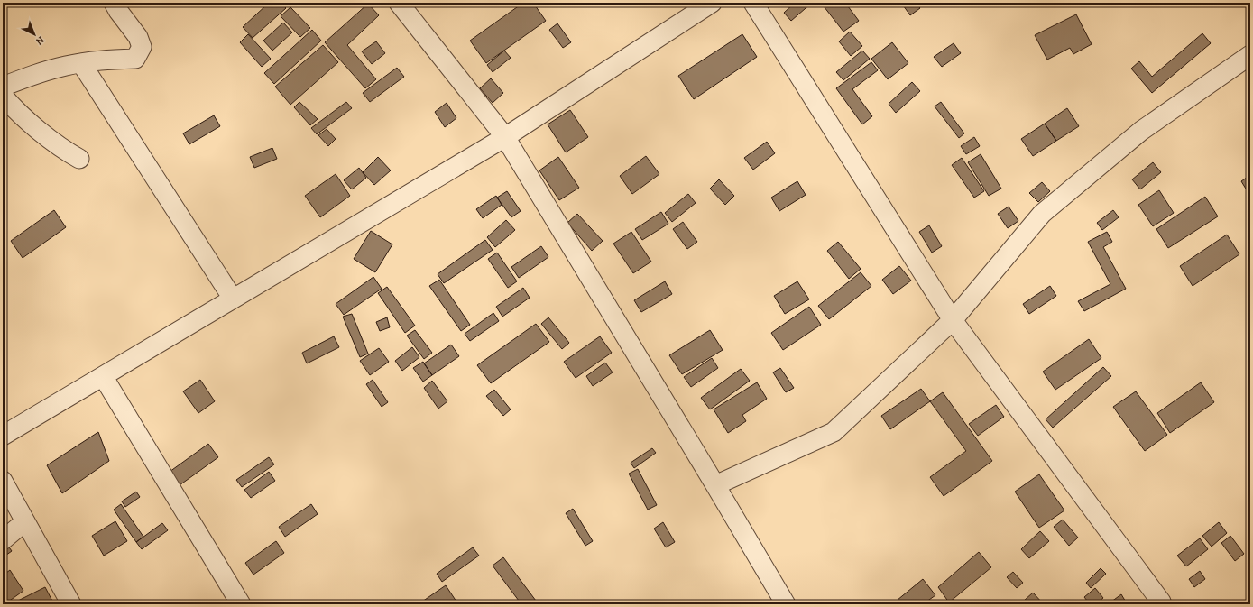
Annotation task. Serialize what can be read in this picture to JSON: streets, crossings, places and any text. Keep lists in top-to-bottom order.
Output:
{
  "north": "bottom right"
}
